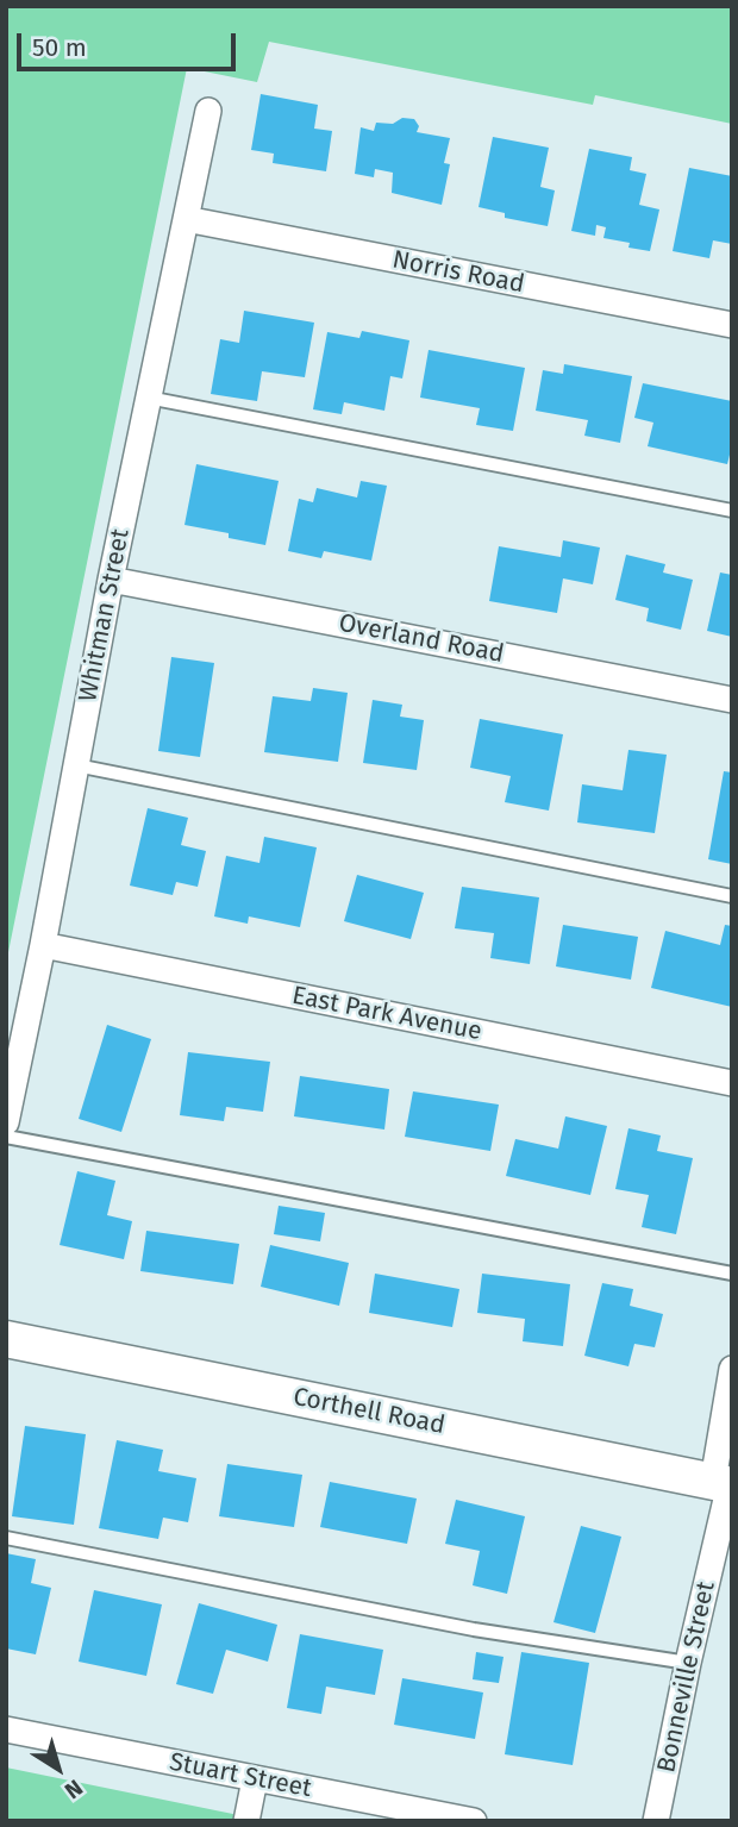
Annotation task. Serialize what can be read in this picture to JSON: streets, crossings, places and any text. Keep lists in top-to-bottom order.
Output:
{
  "streets": {
    "street": [
      "Norris Road",
      "Whitman Street",
      "Overland Road",
      "East Park Avenue",
      "Corthell Road",
      "Bonneville Street",
      "Stuart Street"
    ]
  },
  "crossings": [
    ["Norris Road", "Whitman Street"],
    ["Whitman Street", "Overland Road"],
    ["Whitman Street", "East Park Avenue"],
    ["Corthell Road", "Bonneville Street"]
  ],
  "scale_bar": "50 m",
  "north": "bottom right"
}
